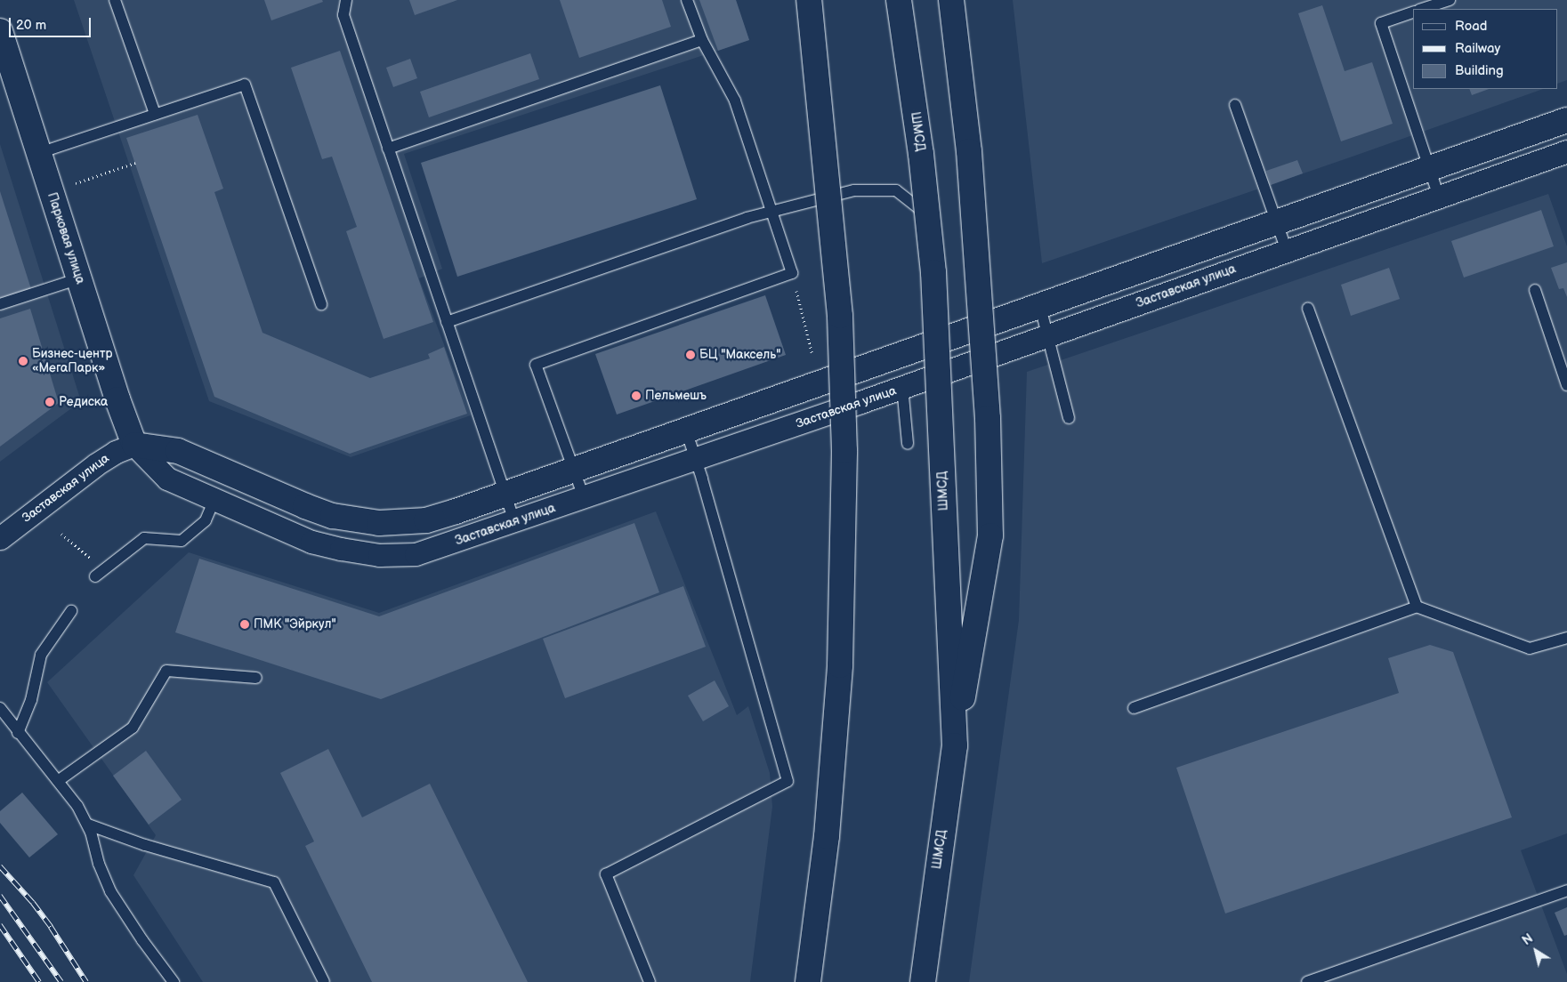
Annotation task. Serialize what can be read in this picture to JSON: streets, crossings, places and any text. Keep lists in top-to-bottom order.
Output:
{
  "streets": {
    "main road": ["ШМСД", "Парковая улица"],
    "street": ["Заставская улица"]
  },
  "crossings": [
    ["Парковая улица", "Заставская улица"]
  ],
  "places": [
    "БЦ \"Максель\"",
    "Бизнес-центр «МегаПарк»",
    "Пельмешъ",
    "Редиска",
    "ПМК \"Эйркул\""
  ],
  "legend": ["Road", "Railway", "Building"],
  "scale_bar": "20 m",
  "north": "top left"
}
